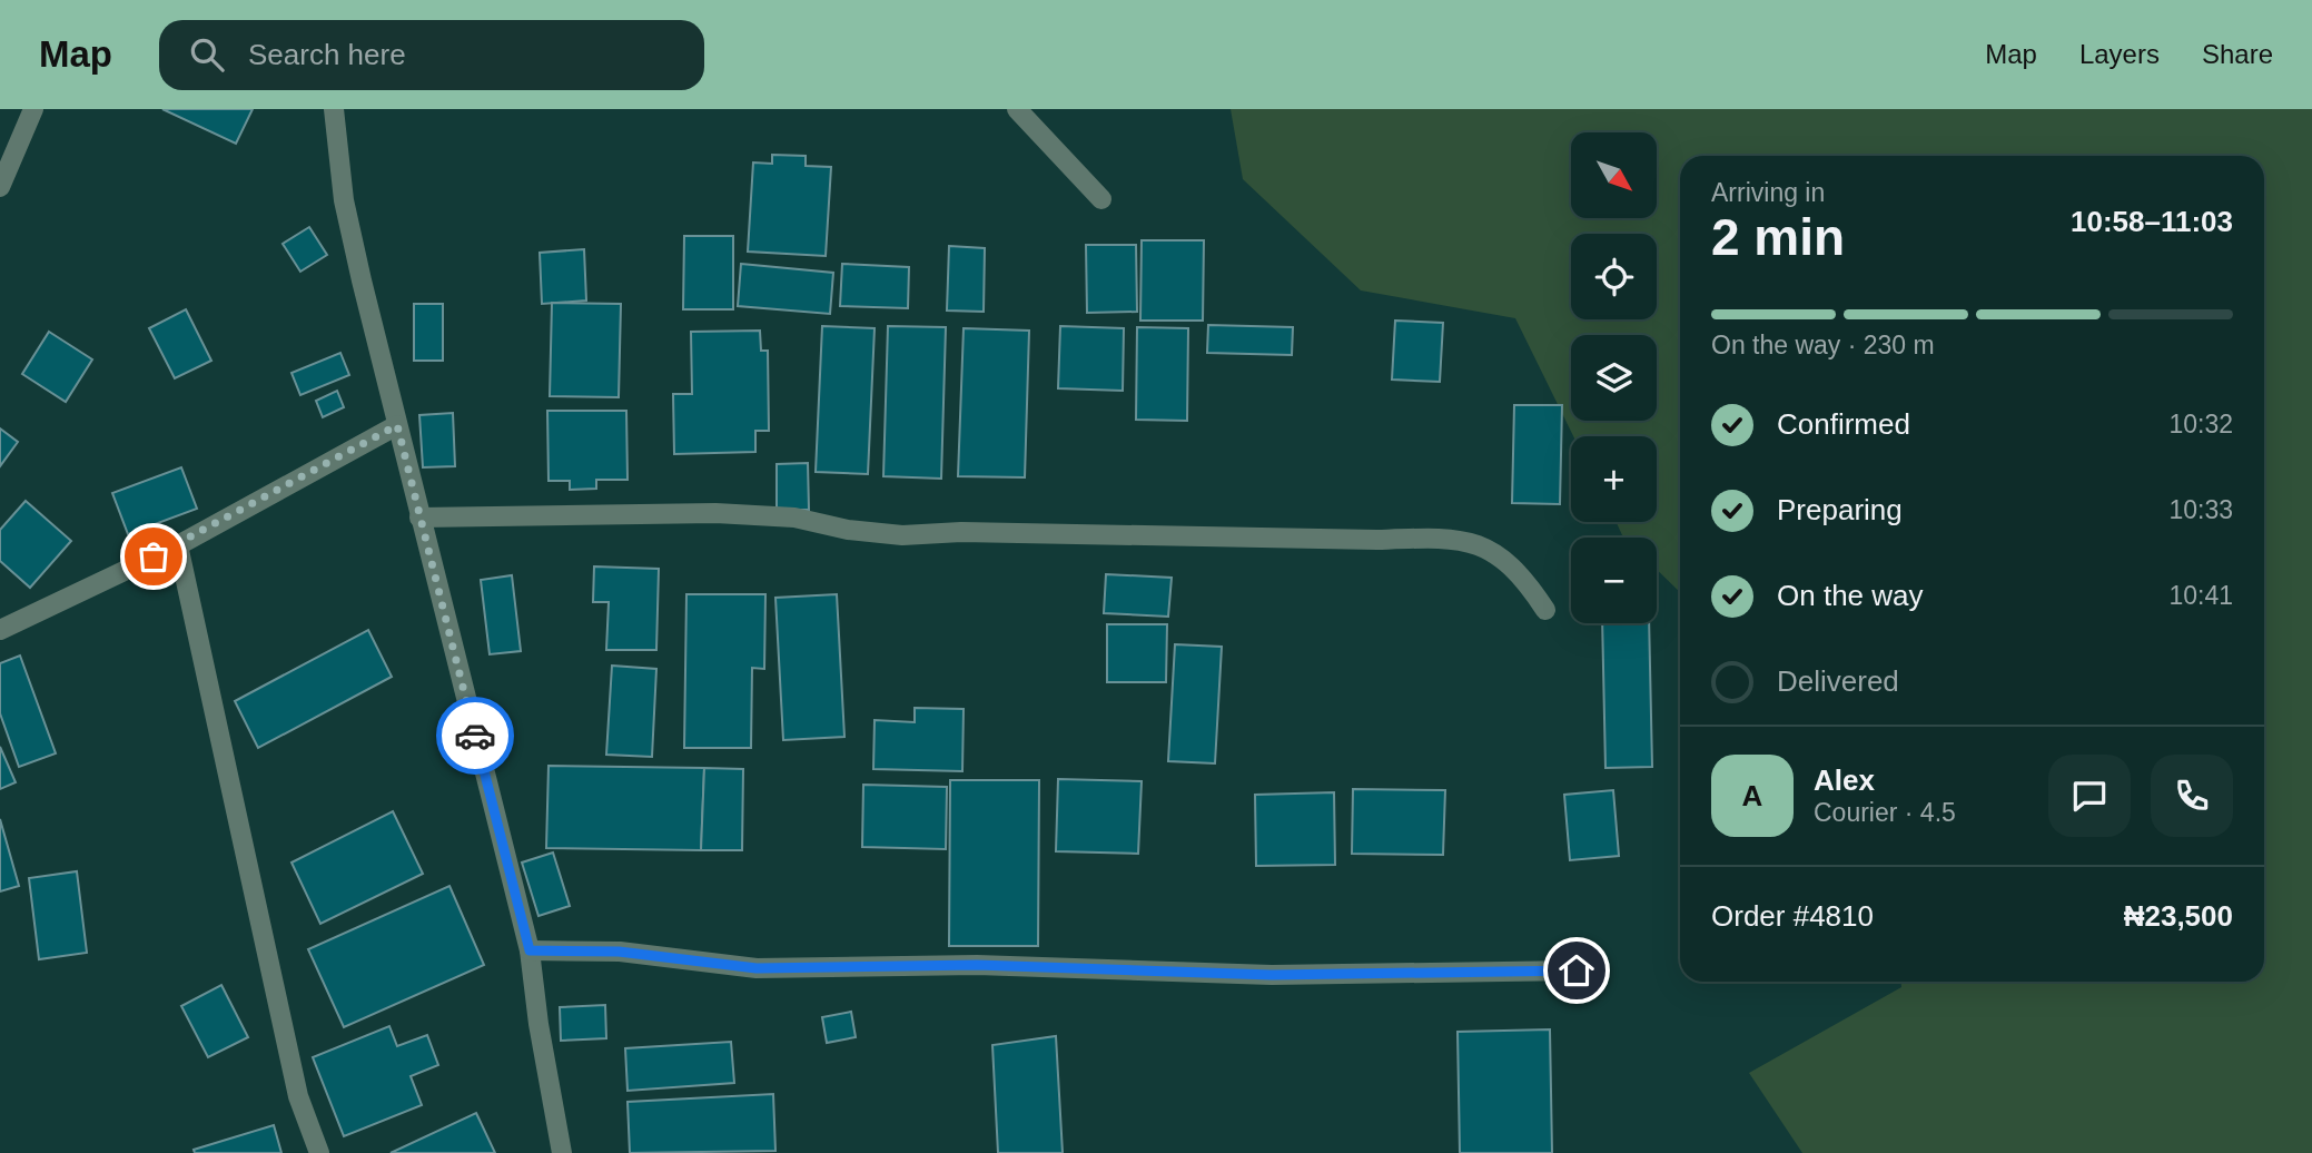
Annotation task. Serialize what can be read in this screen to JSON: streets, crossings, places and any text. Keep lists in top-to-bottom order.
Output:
{
  "north": "bottom right",
  "page": {
    "header": "Map",
    "search": "Search here",
    "nav": ["Map", "Layers", "Share"],
    "map_buttons": ["+", "−"],
    "heading": ["2 min", "Arriving in", "10:58–11:03"],
    "panel": [
      "Alex",
      "Courier · 4.5",
      "Order #4810",
      "₦23,500"
    ],
    "bar": "On the way · 230 m",
    "list": [
      ["Confirmed", "10:32"],
      ["Preparing", "10:33"],
      ["On the way", "10:41"],
      "Delivered"
    ],
    "round": "A"
  }
}
